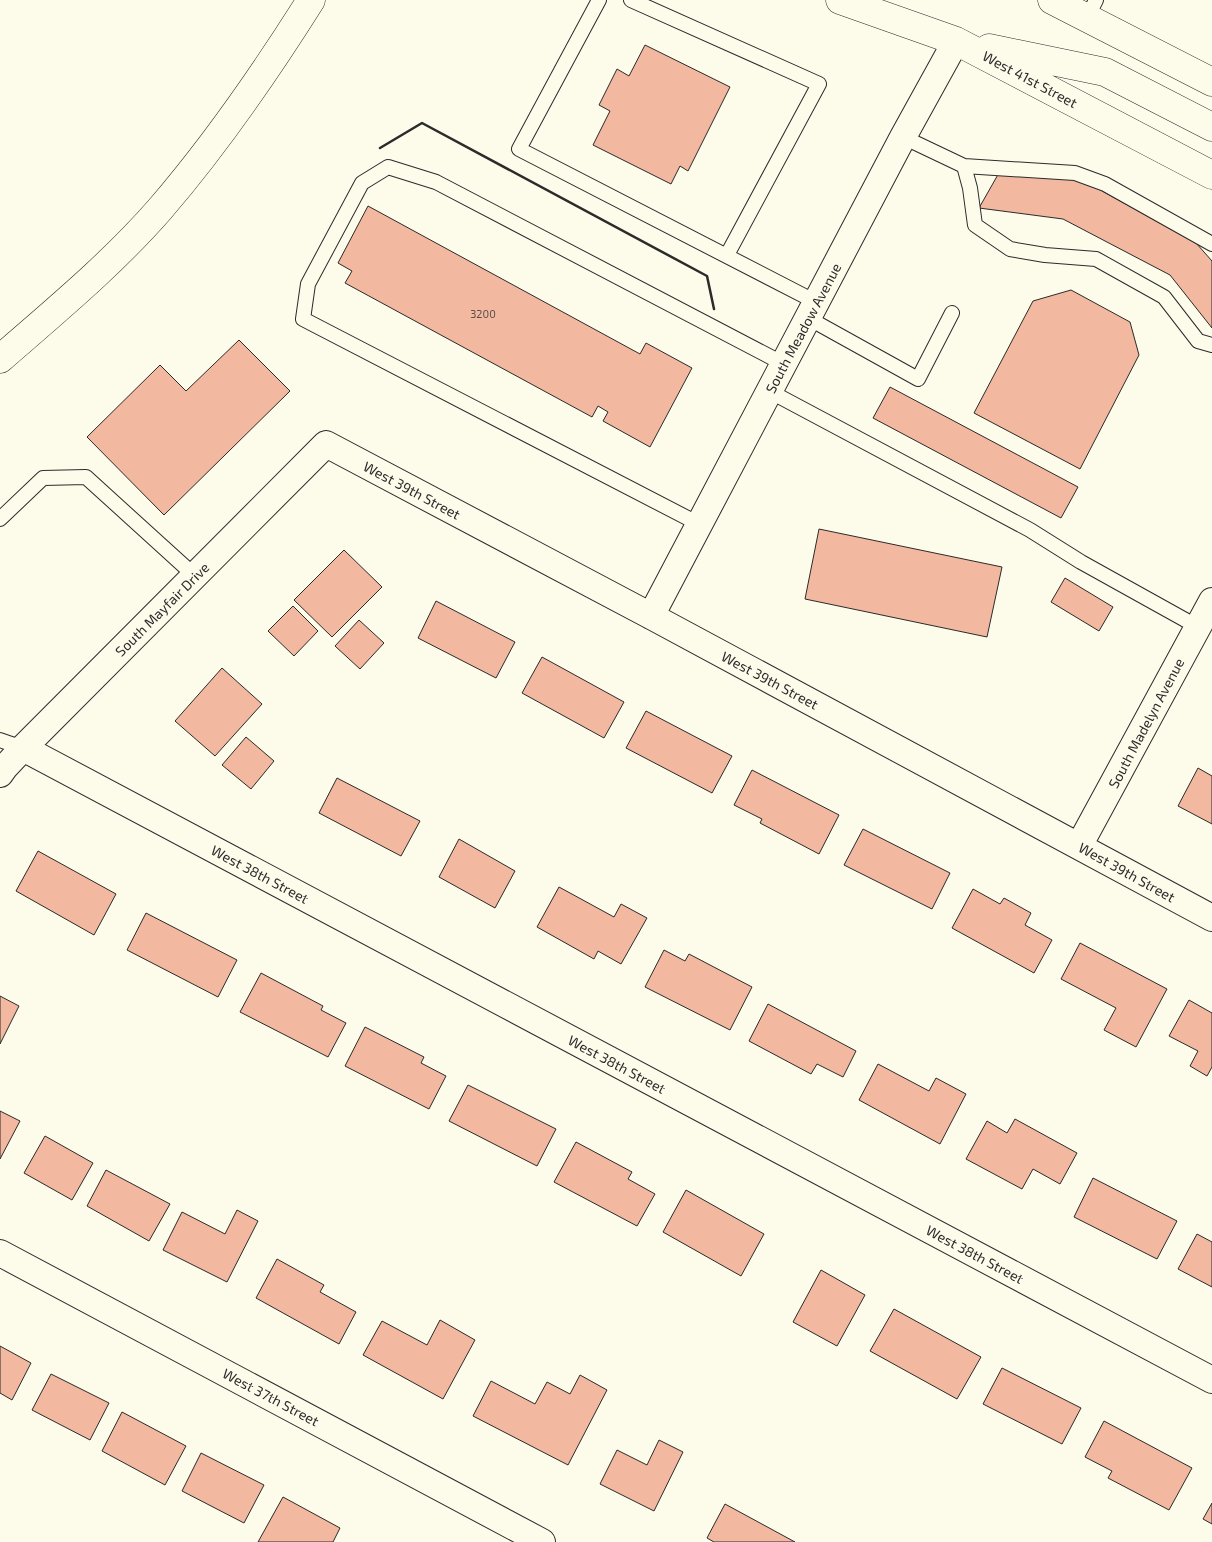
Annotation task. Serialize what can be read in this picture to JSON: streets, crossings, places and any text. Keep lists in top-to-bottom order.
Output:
{
  "streets": {
    "main road": ["West 41st Street"],
    "street": [
      "South Meadow Avenue",
      "West 39th Street",
      "South Mayfair Drive",
      "South Madelyn Avenue",
      "West 38th Street",
      "West 37th Street"
    ]
  },
  "crossings": [
    ["West 41st Street", "South Meadow Avenue"],
    ["South Meadow Avenue", "West 39th Street"],
    ["West 39th Street", "South Mayfair Drive"],
    ["West 39th Street", "South Madelyn Avenue"],
    ["South Mayfair Drive", "West 38th Street"]
  ],
  "house_numbers": ["3200"]
}
